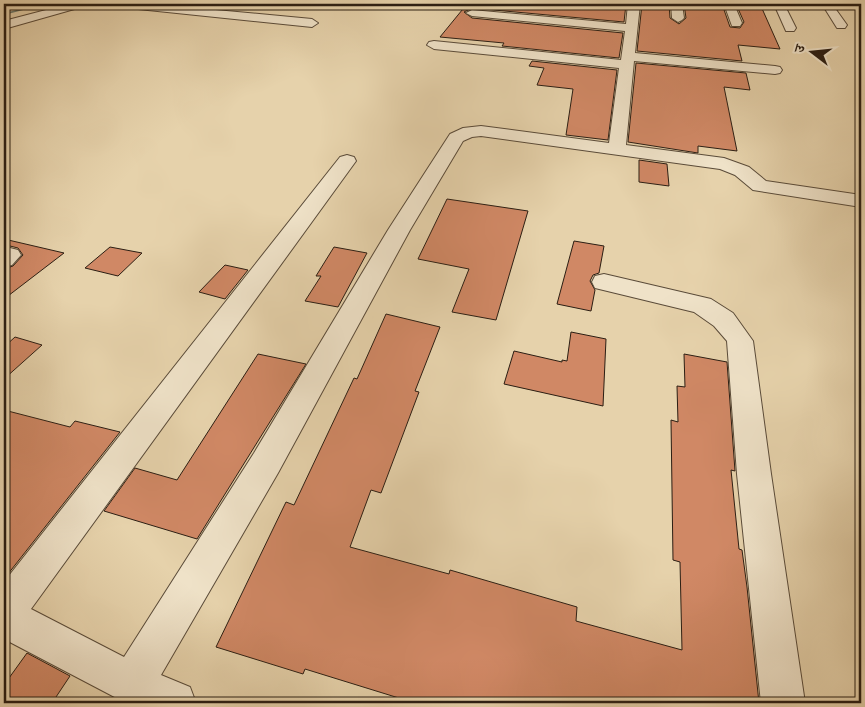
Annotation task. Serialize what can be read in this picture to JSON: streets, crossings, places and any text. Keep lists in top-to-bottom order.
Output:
{
  "north": "left"
}
